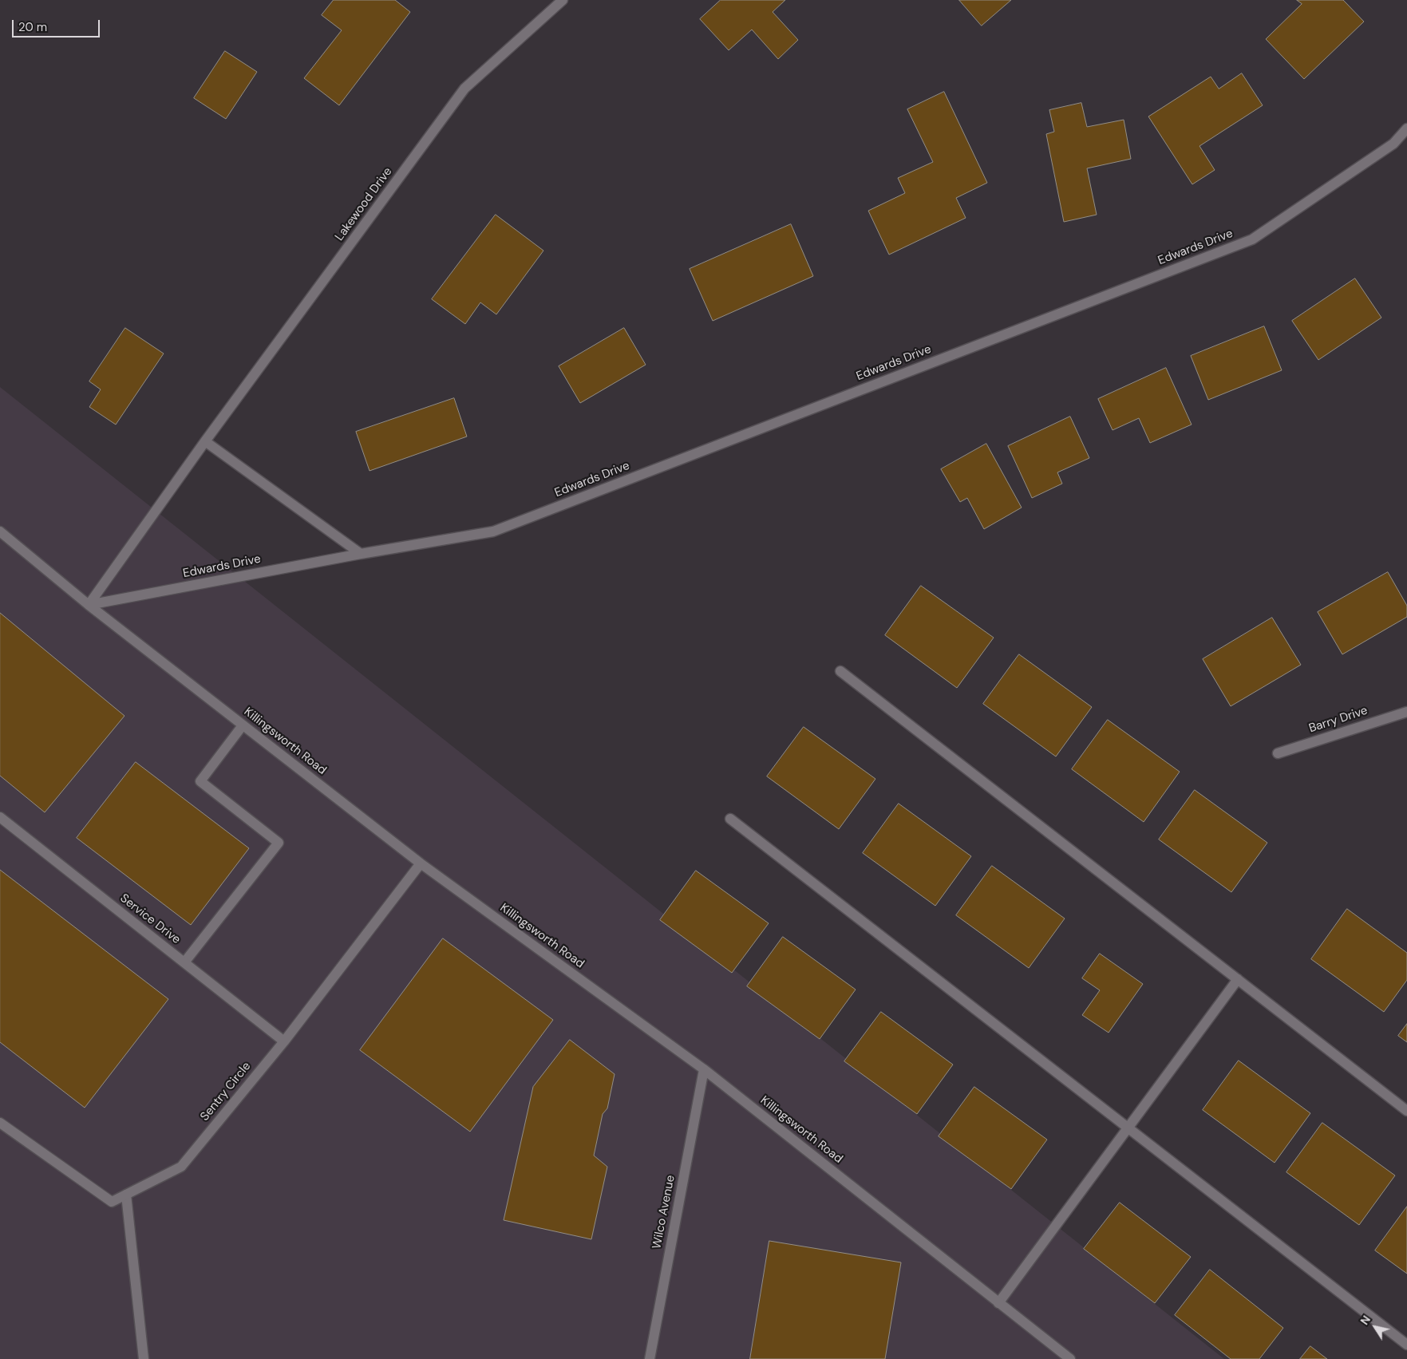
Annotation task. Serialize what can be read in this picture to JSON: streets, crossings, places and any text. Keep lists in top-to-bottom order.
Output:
{
  "streets": {
    "street": [
      "Lakewood Drive",
      "Edwards Drive",
      "Barry Drive",
      "Killingsworth Road",
      "Service Drive",
      "Sentry Circle",
      "Wilco Avenue"
    ]
  },
  "crossings": [
    ["Lakewood Drive", "Edwards Drive"],
    ["Lakewood Drive", "Killingsworth Road"],
    ["Edwards Drive", "Killingsworth Road"],
    ["Killingsworth Road", "Sentry Circle"],
    ["Killingsworth Road", "Wilco Avenue"],
    ["Service Drive", "Sentry Circle"]
  ],
  "scale_bar": "20 m",
  "north": "top left"
}
